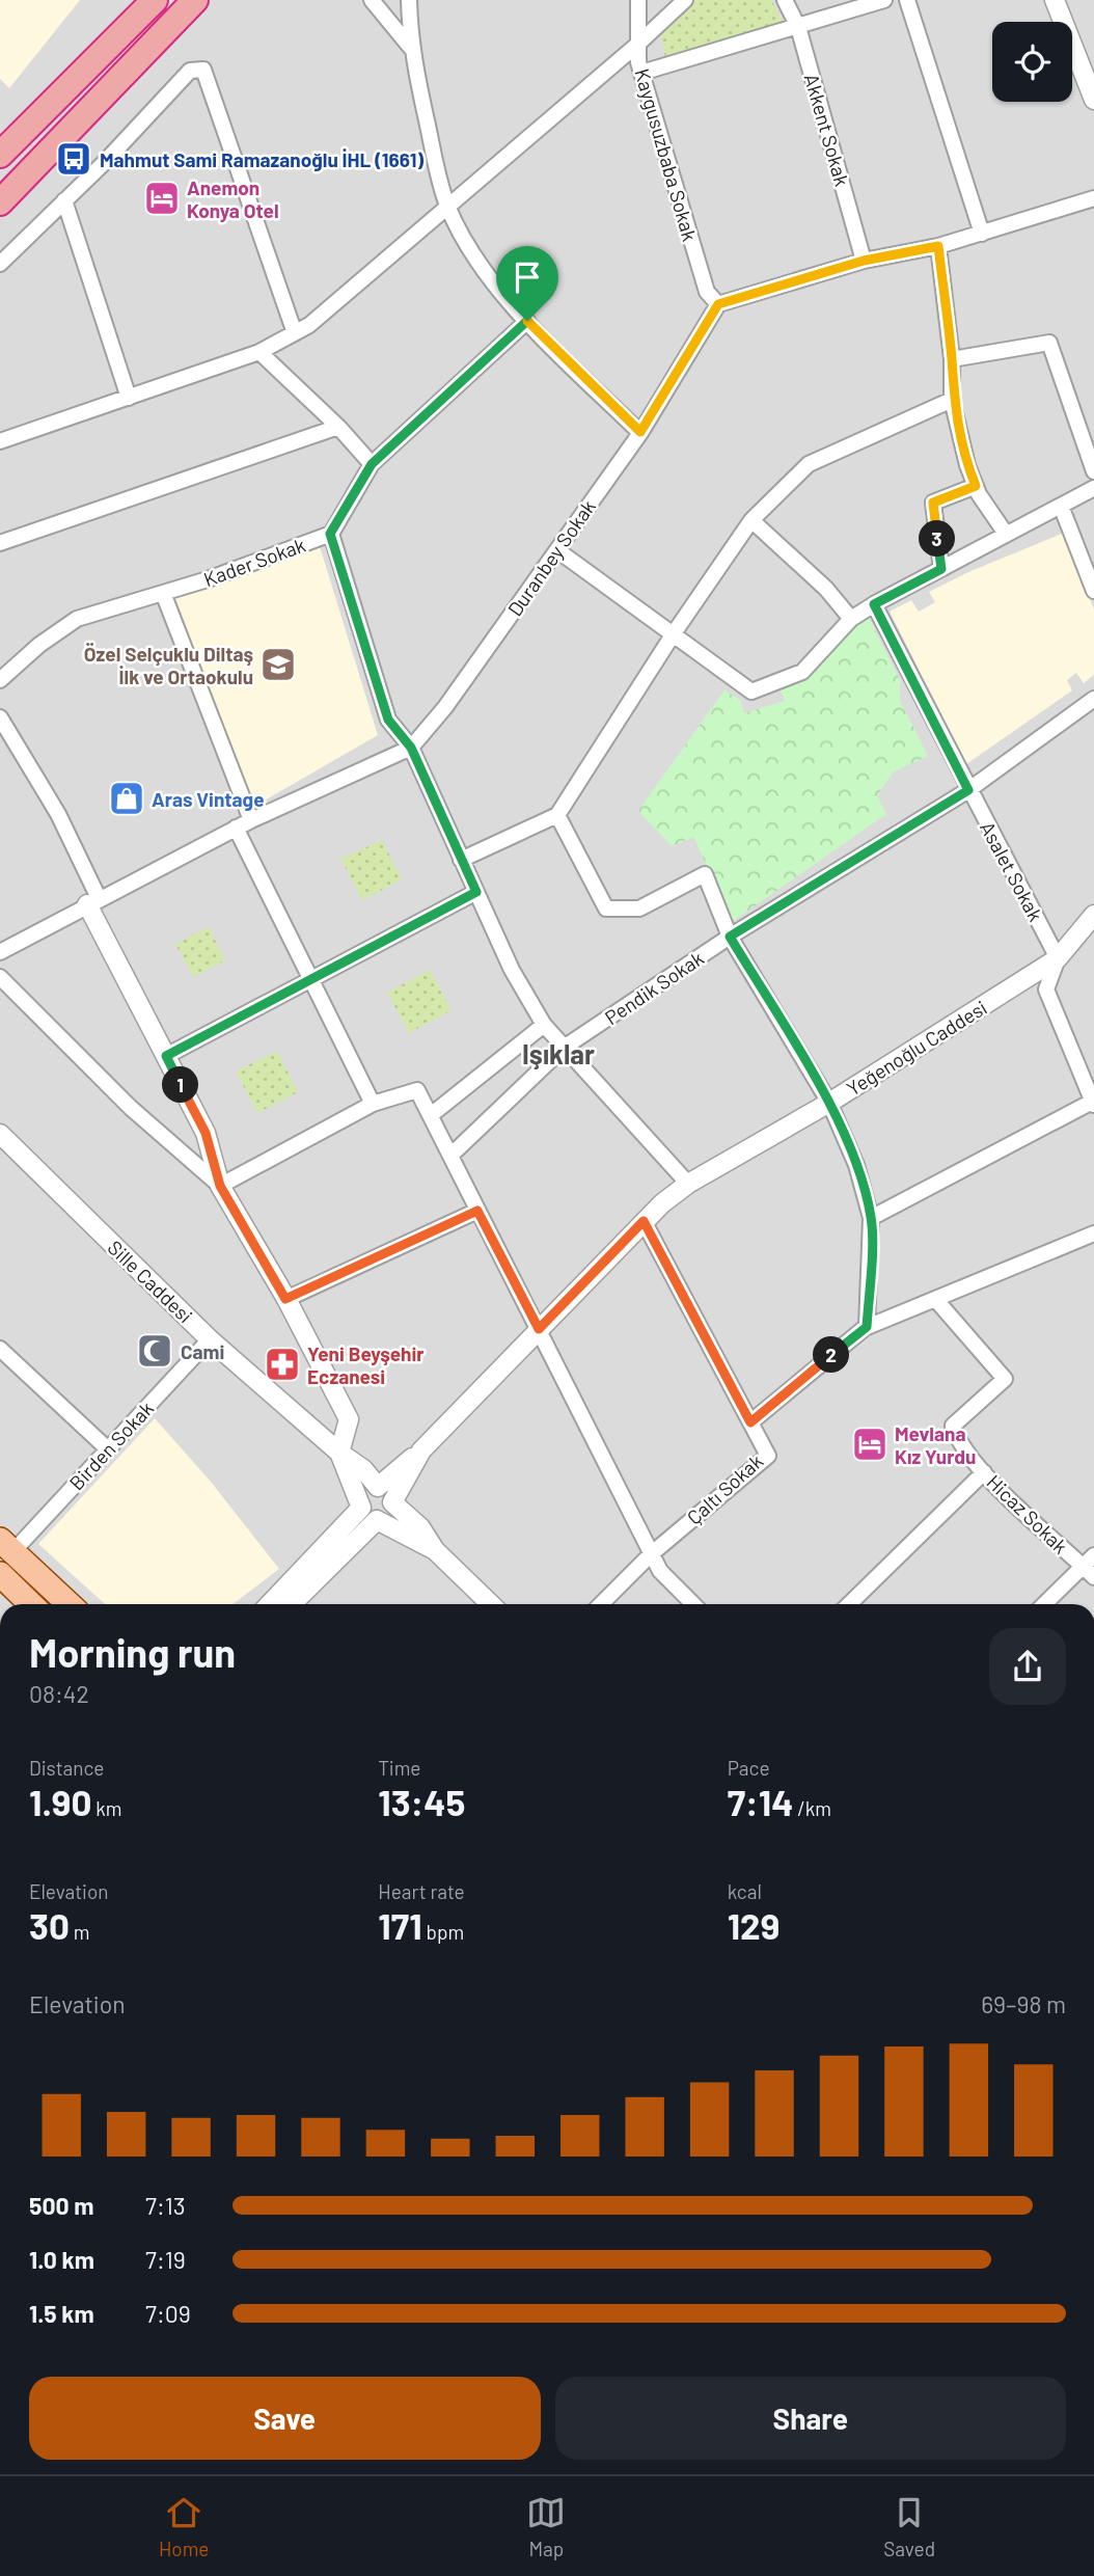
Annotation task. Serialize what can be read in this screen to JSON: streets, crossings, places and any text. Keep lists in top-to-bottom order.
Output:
{
  "streets": {
    "street": [
      "Akkent Sokak",
      "Kaygusuzbaba Sokak",
      "Duranbey Sokak",
      "Kader Sokak",
      "Asalet Sokak",
      "Pendik Sokak",
      "Yeğenoğlu Caddesi",
      "Sille Caddesi",
      "Birden Sokak",
      "Çaltı Sokak",
      "Hicaz Sokak"
    ]
  },
  "crossings": [
    ["Kaygusuzbaba Sokak", "Duranbey Sokak"],
    ["Asalet Sokak", "Pendik Sokak"],
    ["Asalet Sokak", "Yeğenoğlu Caddesi"],
    ["Yeğenoğlu Caddesi", "Sille Caddesi"],
    ["Sille Caddesi", "Birden Sokak"],
    ["Çaltı Sokak", "Hicaz Sokak"]
  ],
  "districts": ["Işıklar"],
  "places": {
    "bus stop": ["Mahmut Sami Ramazanoğlu İHL (1661)"],
    "hotel": ["Anemon Konya Otel", "Mevlana Kız Yurdu"],
    "school or university": ["Özel Selçuklu Diltaş İlk ve Ortaokulu"],
    "shop": ["Aras Vintage"],
    "mosque": ["Cami"],
    "pharmacy": ["Yeni Beyşehir Eczanesi"]
  },
  "page": {
    "pins": ["3", "1", "2"],
    "heading": ["Morning run", "08:42"],
    "stats": [
      ["Distance", "1.90 km"],
      ["Time", "13:45"],
      ["Pace", "7:14 /km"],
      ["Elevation", "30 m"],
      ["Heart rate", "171 bpm"],
      ["kcal", "129"]
    ],
    "chart": ["Elevation", "69–98 m"],
    "list": [
      {
        "name": "500 m",
        "note": "7:13"
      },
      {
        "name": "1.0 km",
        "note": "7:19"
      },
      {
        "name": "1.5 km",
        "note": "7:09"
      }
    ],
    "buttons": ["Save", "Share"],
    "tabs": ["Home", "Map", "Saved"]
  }
}
